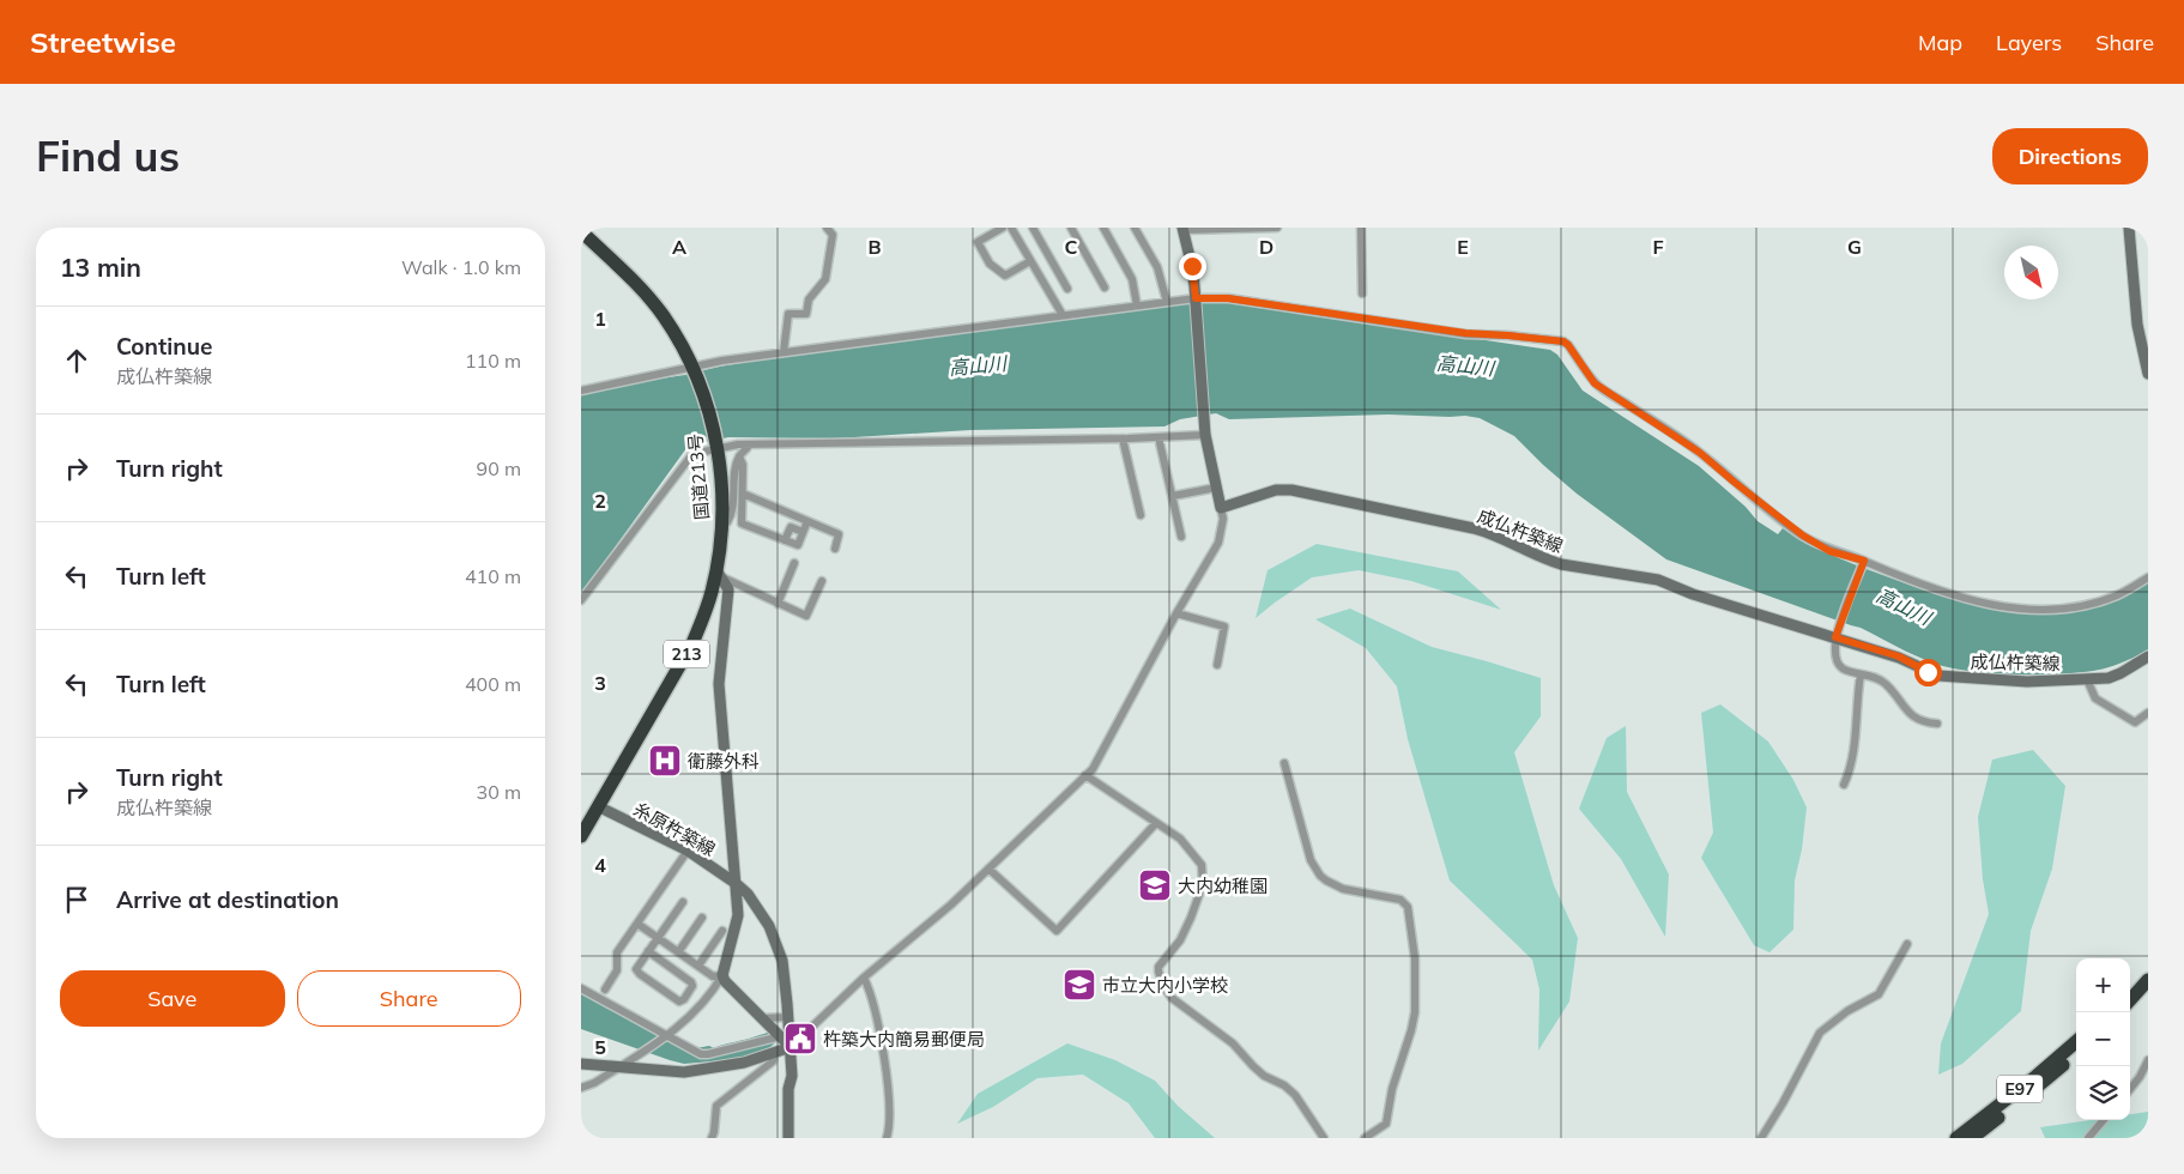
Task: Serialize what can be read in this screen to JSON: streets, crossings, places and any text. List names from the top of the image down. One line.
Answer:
{"streets":{"highway":["国道213号","213","E97"],"main road":["成仏杵築線","糸原杵築線"]},"crossings":[["国道213号","糸原杵築線"]],"water":["高山川"],"places":{"hospital":["衛藤外科"],"school or university":["大内幼稚園","市立大内小学校"],"public building":["杵築大内簡易郵便局"]},"north":"bottom right","page":{"header":"Streetwise","nav":["Map","Layers","Share"],"buttons":["Directions",["Save","Share"]],"title":"Find us","heading":["13 min","Walk · 1.0 km"],"list":[["Continue","成仏杵築線","110 m"],["Turn right","90 m"],["Turn left","410 m"],["Turn left","400 m"],["Turn right","成仏杵築線","30 m"],"Arrive at destination"],"map_buttons":["+","−"]},"grid":{"columns":["A","B","C","D","E","F","G"],"rows":["1","2","3","4","5"]}}
